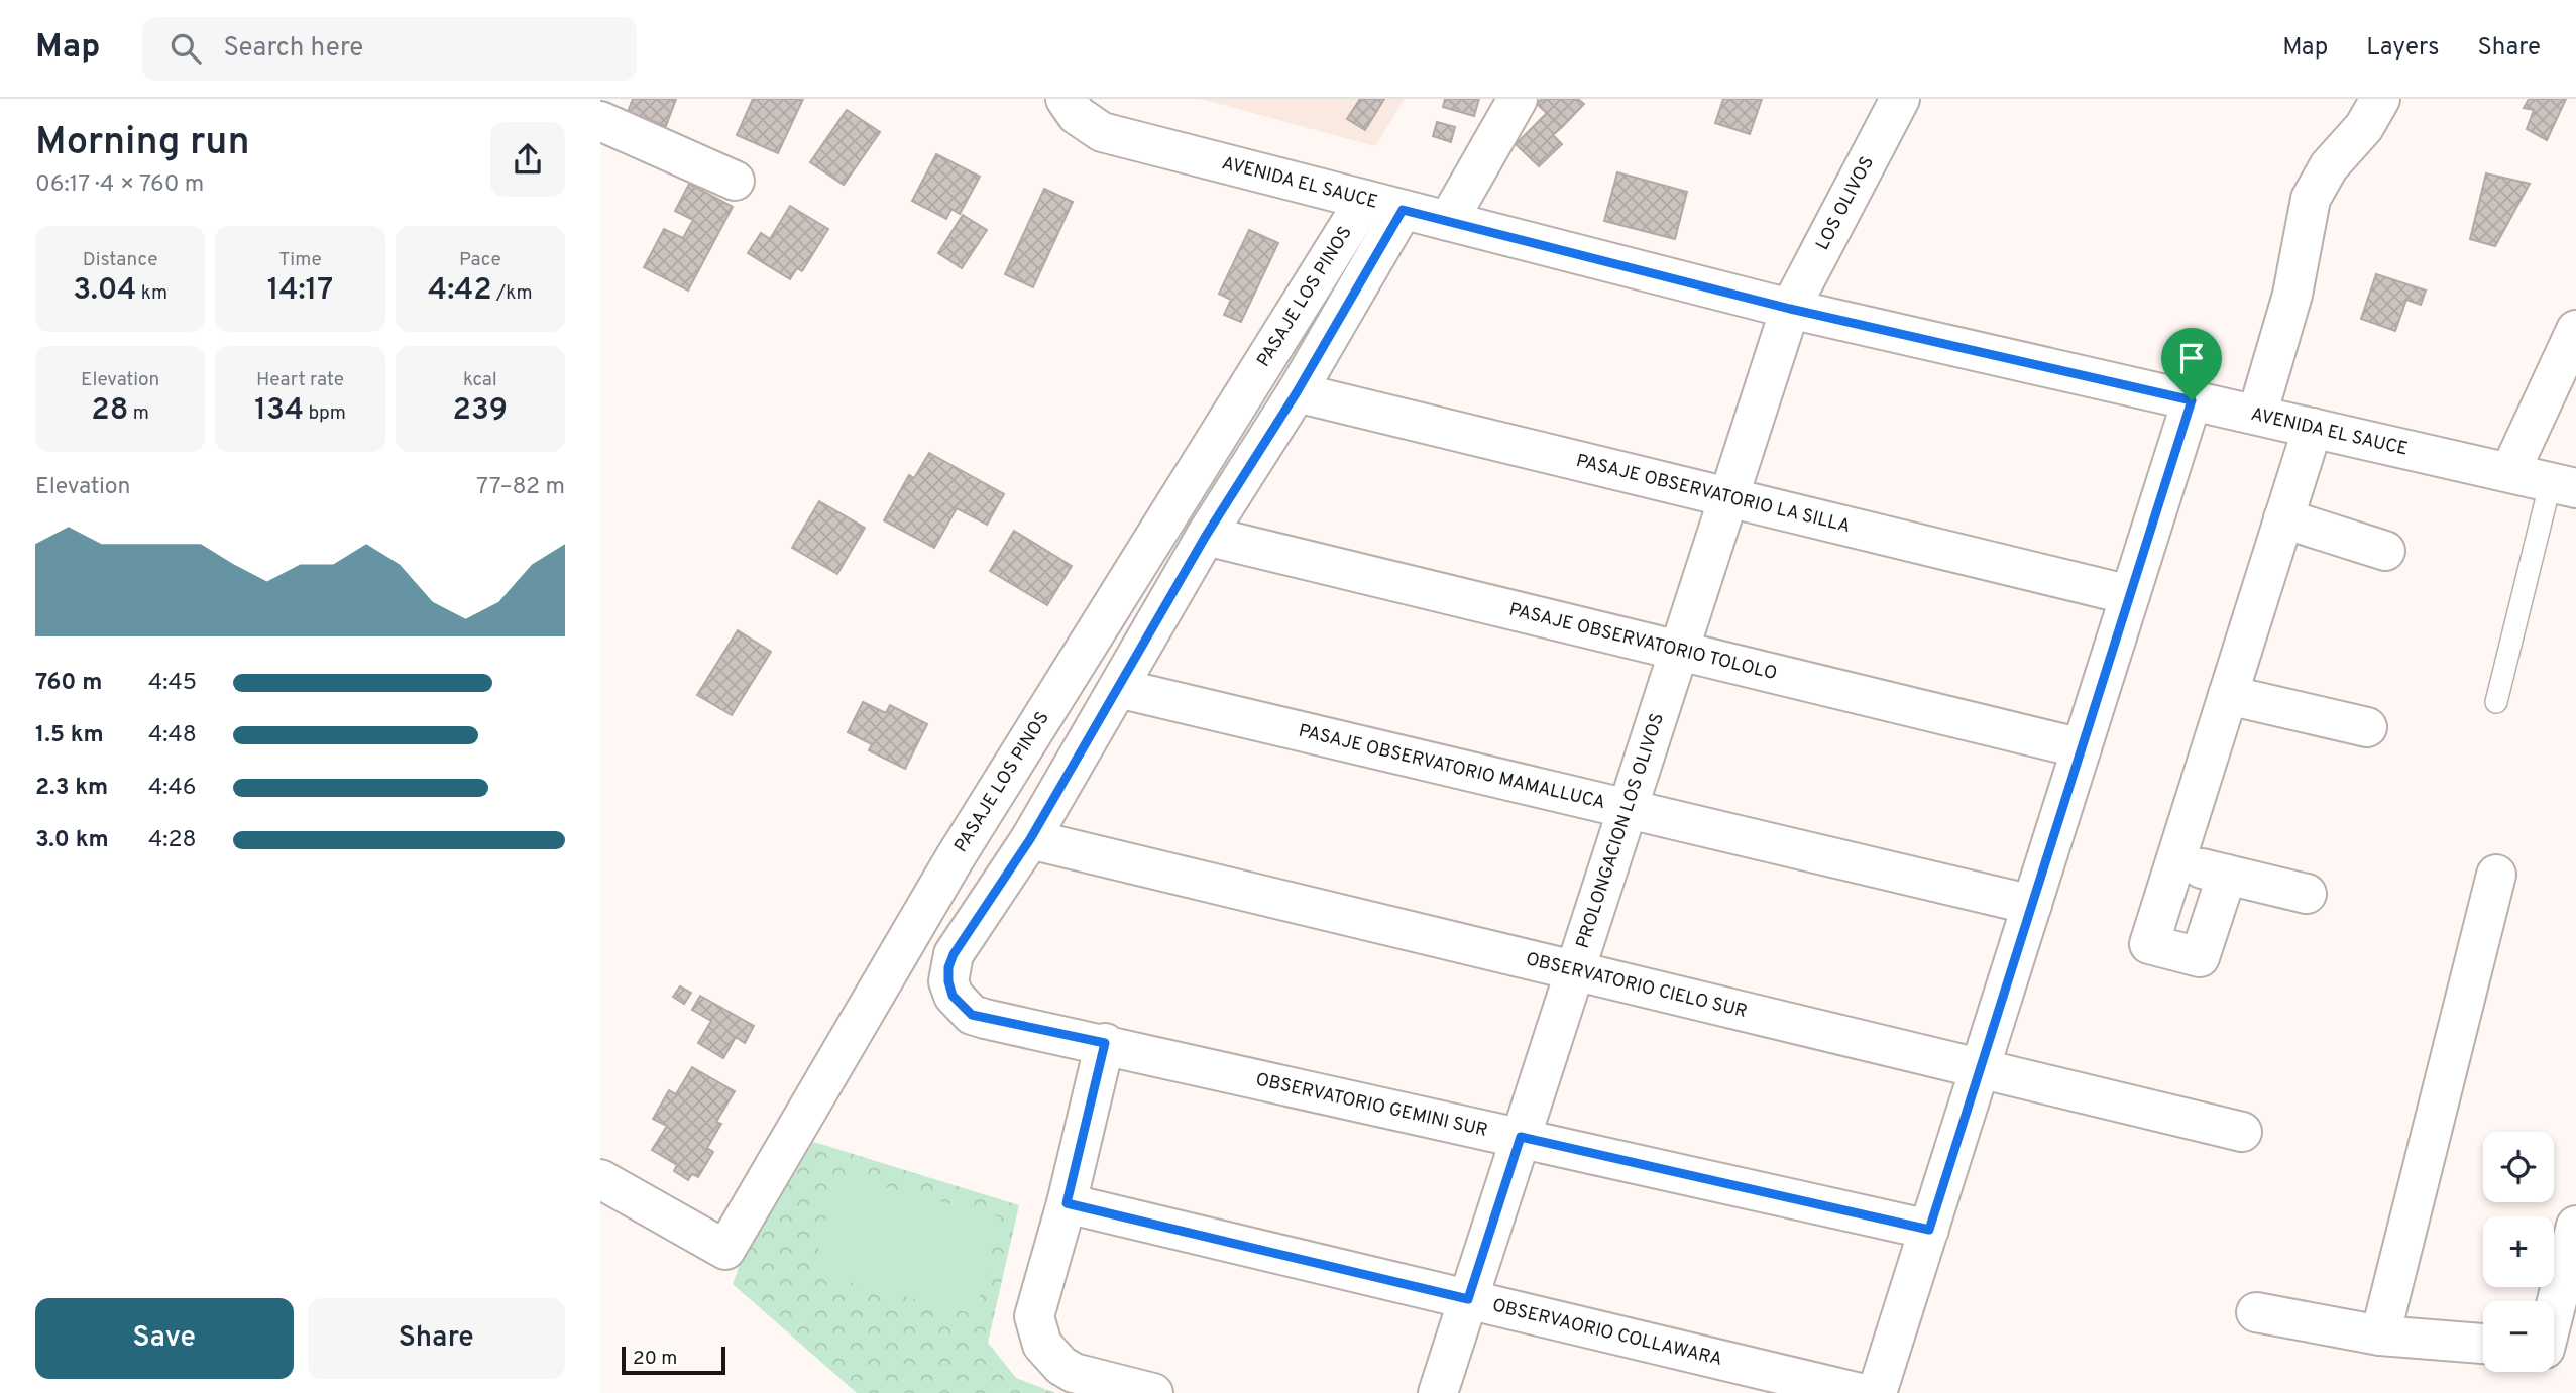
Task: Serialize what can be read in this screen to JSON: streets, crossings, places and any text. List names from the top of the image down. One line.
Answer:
{"streets":{"street":["AVENIDA EL SAUCE","LOS OLIVOS","PASAJE LOS PINOS","PASAJE OBSERVATORIO LA SILLA","PASAJE OBSERVATORIO TOLOLO","PASAJE OBSERVATORIO MAMALLUCA","PROLONGACION LOS OLIVOS","OBSERVATORIO CIELO SUR","OBSERVATORIO GEMINI SUR","OBSERVAORIO COLLAWARA"]},"crossings":[["AVENIDA EL SAUCE","LOS OLIVOS"],["AVENIDA EL SAUCE","PASAJE LOS PINOS"],["AVENIDA EL SAUCE","PROLONGACION LOS OLIVOS"],["AVENIDA EL SAUCE","OBSERVATORIO GEMINI SUR"],["LOS OLIVOS","PROLONGACION LOS OLIVOS"],["PASAJE OBSERVATORIO LA SILLA","PROLONGACION LOS OLIVOS"],["PASAJE OBSERVATORIO LA SILLA","OBSERVATORIO GEMINI SUR"],["PASAJE OBSERVATORIO TOLOLO","PROLONGACION LOS OLIVOS"],["PASAJE OBSERVATORIO TOLOLO","OBSERVATORIO GEMINI SUR"],["PASAJE OBSERVATORIO MAMALLUCA","PROLONGACION LOS OLIVOS"],["PASAJE OBSERVATORIO MAMALLUCA","OBSERVATORIO GEMINI SUR"],["PROLONGACION LOS OLIVOS","OBSERVATORIO CIELO SUR"],["PROLONGACION LOS OLIVOS","OBSERVATORIO GEMINI SUR"],["PROLONGACION LOS OLIVOS","OBSERVAORIO COLLAWARA"],["OBSERVATORIO CIELO SUR","OBSERVATORIO GEMINI SUR"]],"scale_bar":"20 m","page":{"header":"Map","search":"Search here","nav":["Map","Layers","Share"],"heading":["Morning run","06:17 · 4 × 760 m"],"stats":[["Distance","3.04 km"],["Time","14:17"],["Pace","4:42 /km"],["Elevation","28 m"],["Heart rate","134 bpm"],["kcal","239"]],"chart":["Elevation","77–82 m"],"list":[{"name":"760 m","note":"4:45"},{"name":"1.5 km","note":"4:48"},{"name":"2.3 km","note":"4:46"},{"name":"3.0 km","note":"4:28"}],"map_buttons":["+","−"],"buttons":["Save","Share"],"scale":"20 m"}}
